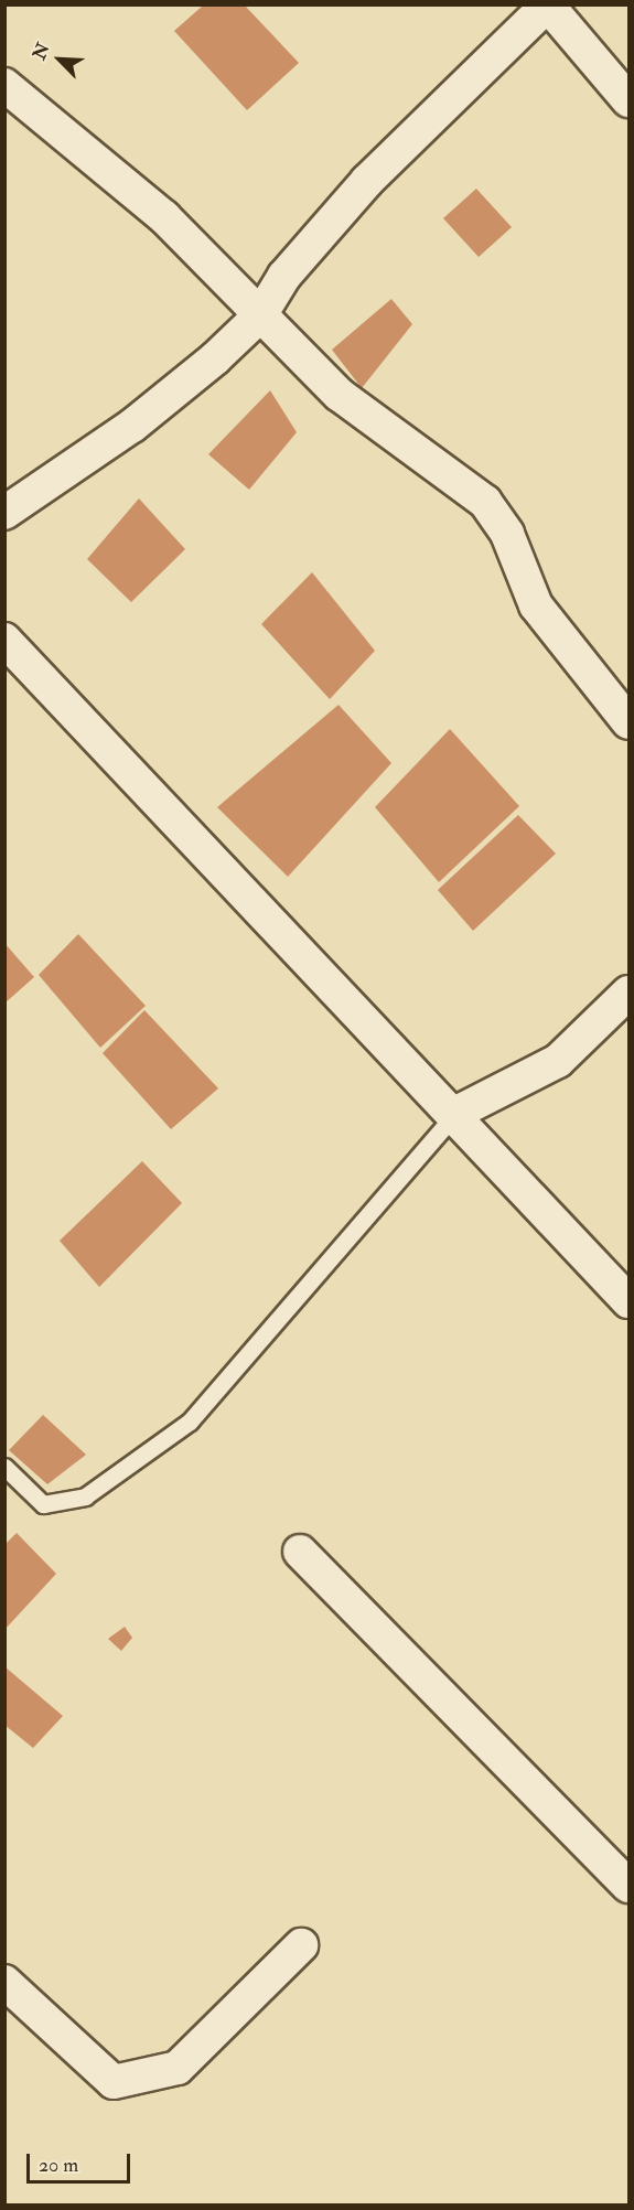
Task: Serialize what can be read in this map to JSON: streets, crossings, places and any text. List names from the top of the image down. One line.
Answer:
{"scale_bar":"20 m","north":"top left"}
